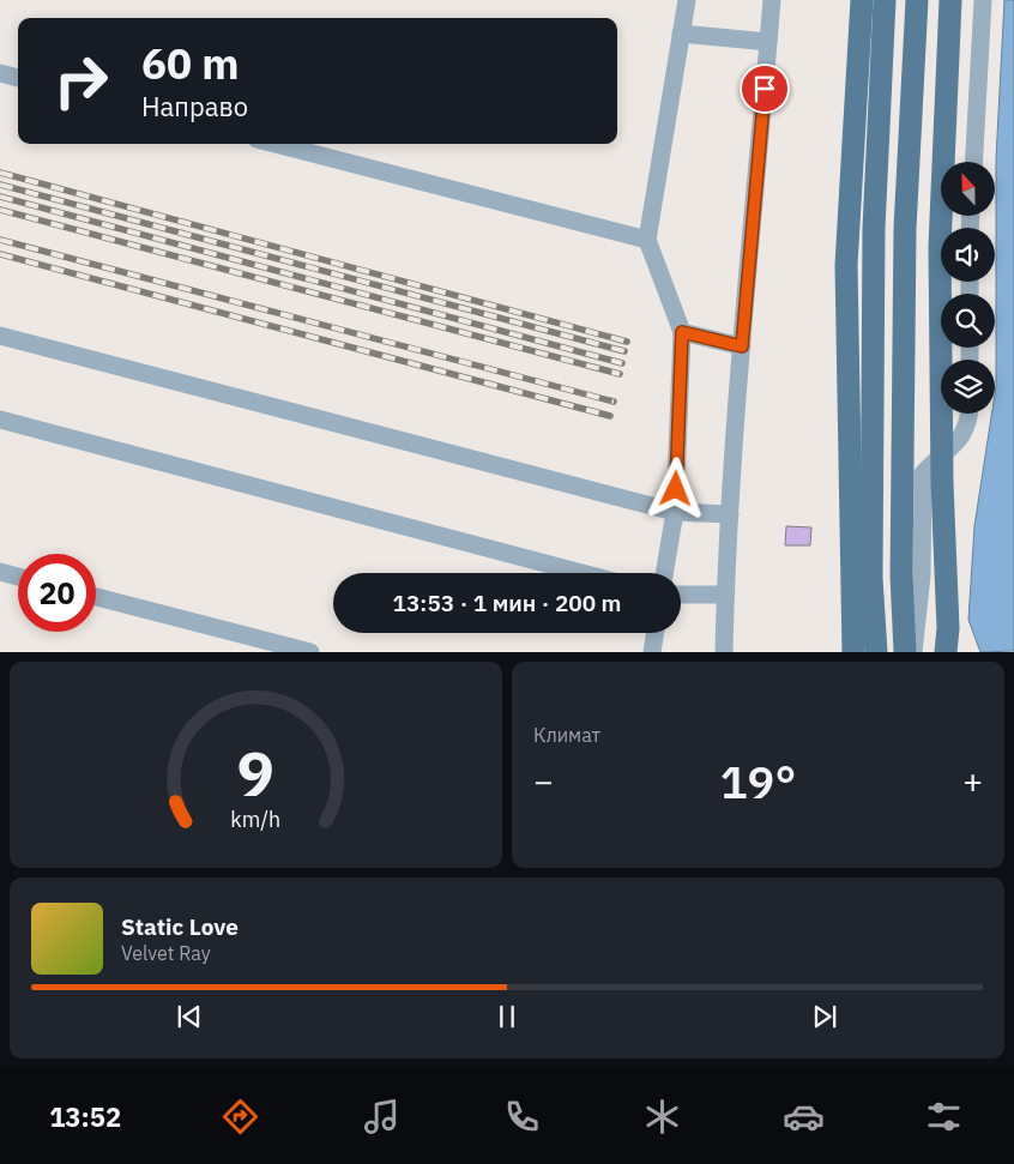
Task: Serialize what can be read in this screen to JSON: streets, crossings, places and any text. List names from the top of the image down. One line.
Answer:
{"north":"top","page":{"turn":["60 m","Направо"],"limit":"20","trip":"13:53 · 1 мин · 200 m","tile":"Климат","heat":["−","19°","+"],"song":["Static Love","Velvet Ray"],"tabs":"13:52","gauge":["9","km/h"]}}
